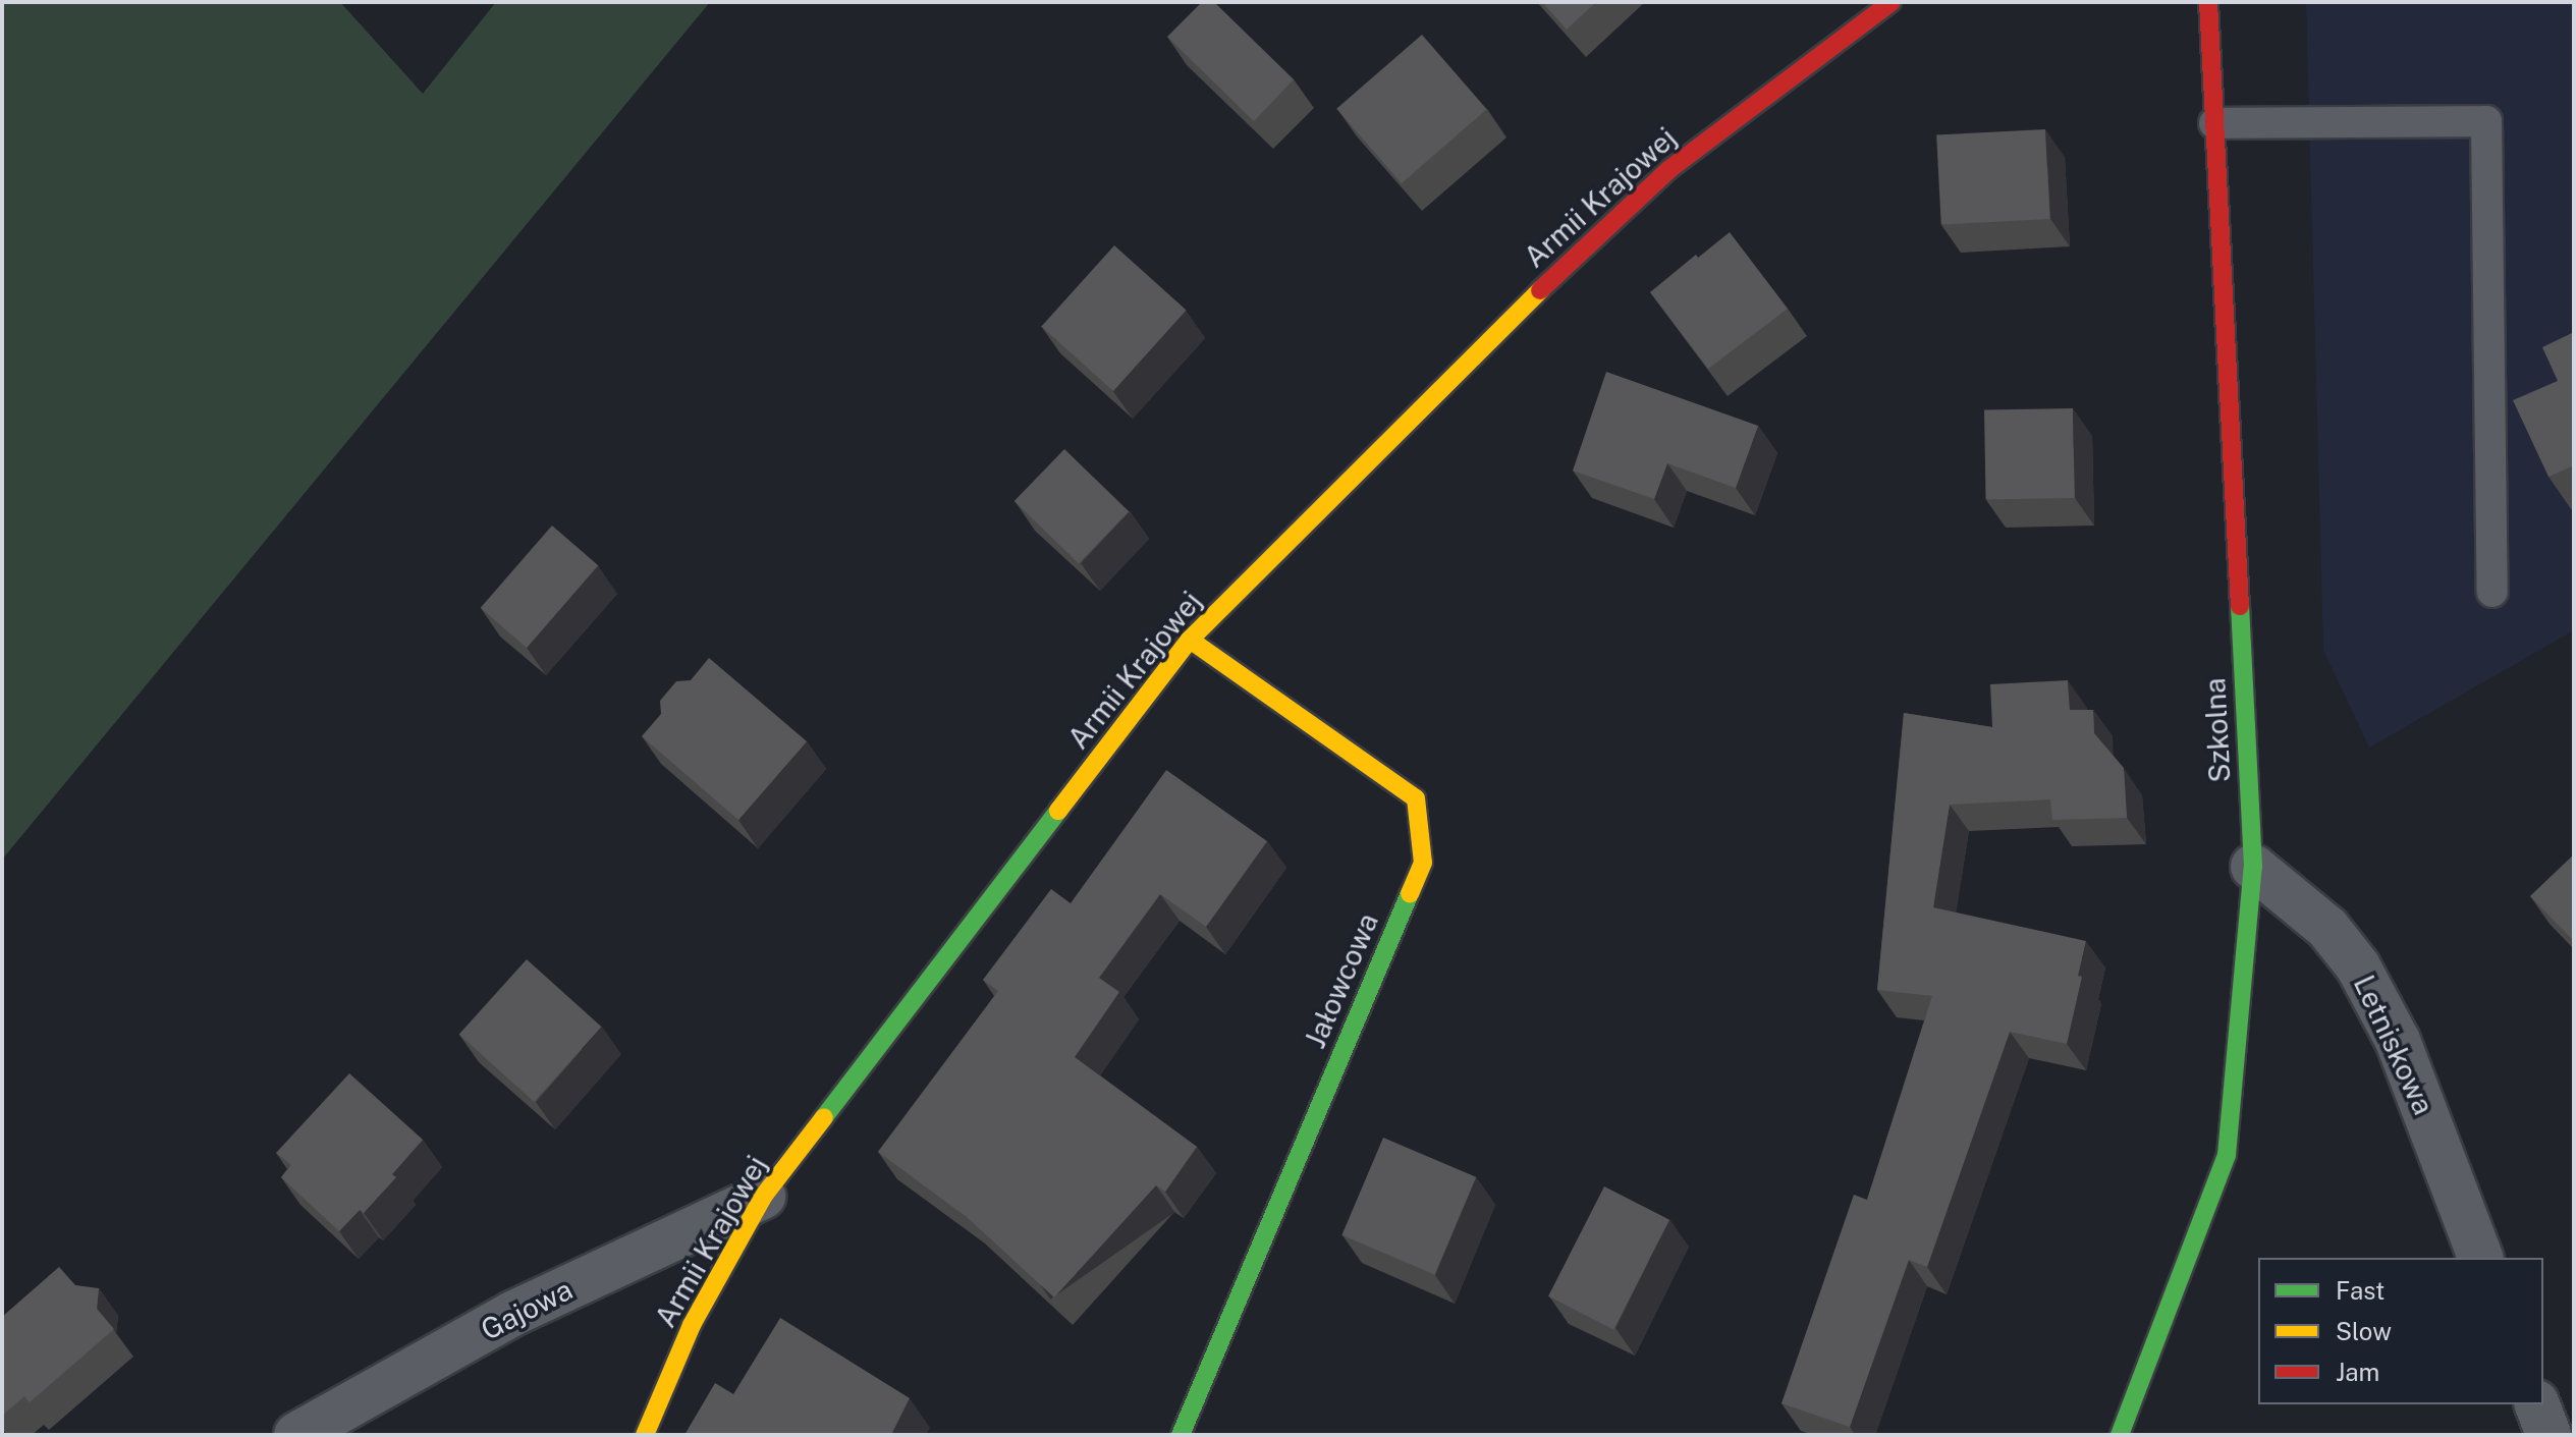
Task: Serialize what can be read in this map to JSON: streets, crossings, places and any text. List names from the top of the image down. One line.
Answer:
{"streets":{"street":["Armii Krajowej","Szkolna","Jałowcowa","Letniskowa","Gajowa"]},"crossings":[["Armii Krajowej","Jałowcowa"],["Armii Krajowej","Gajowa"],["Szkolna","Letniskowa"]],"legend":["Fast","Slow","Jam"]}
